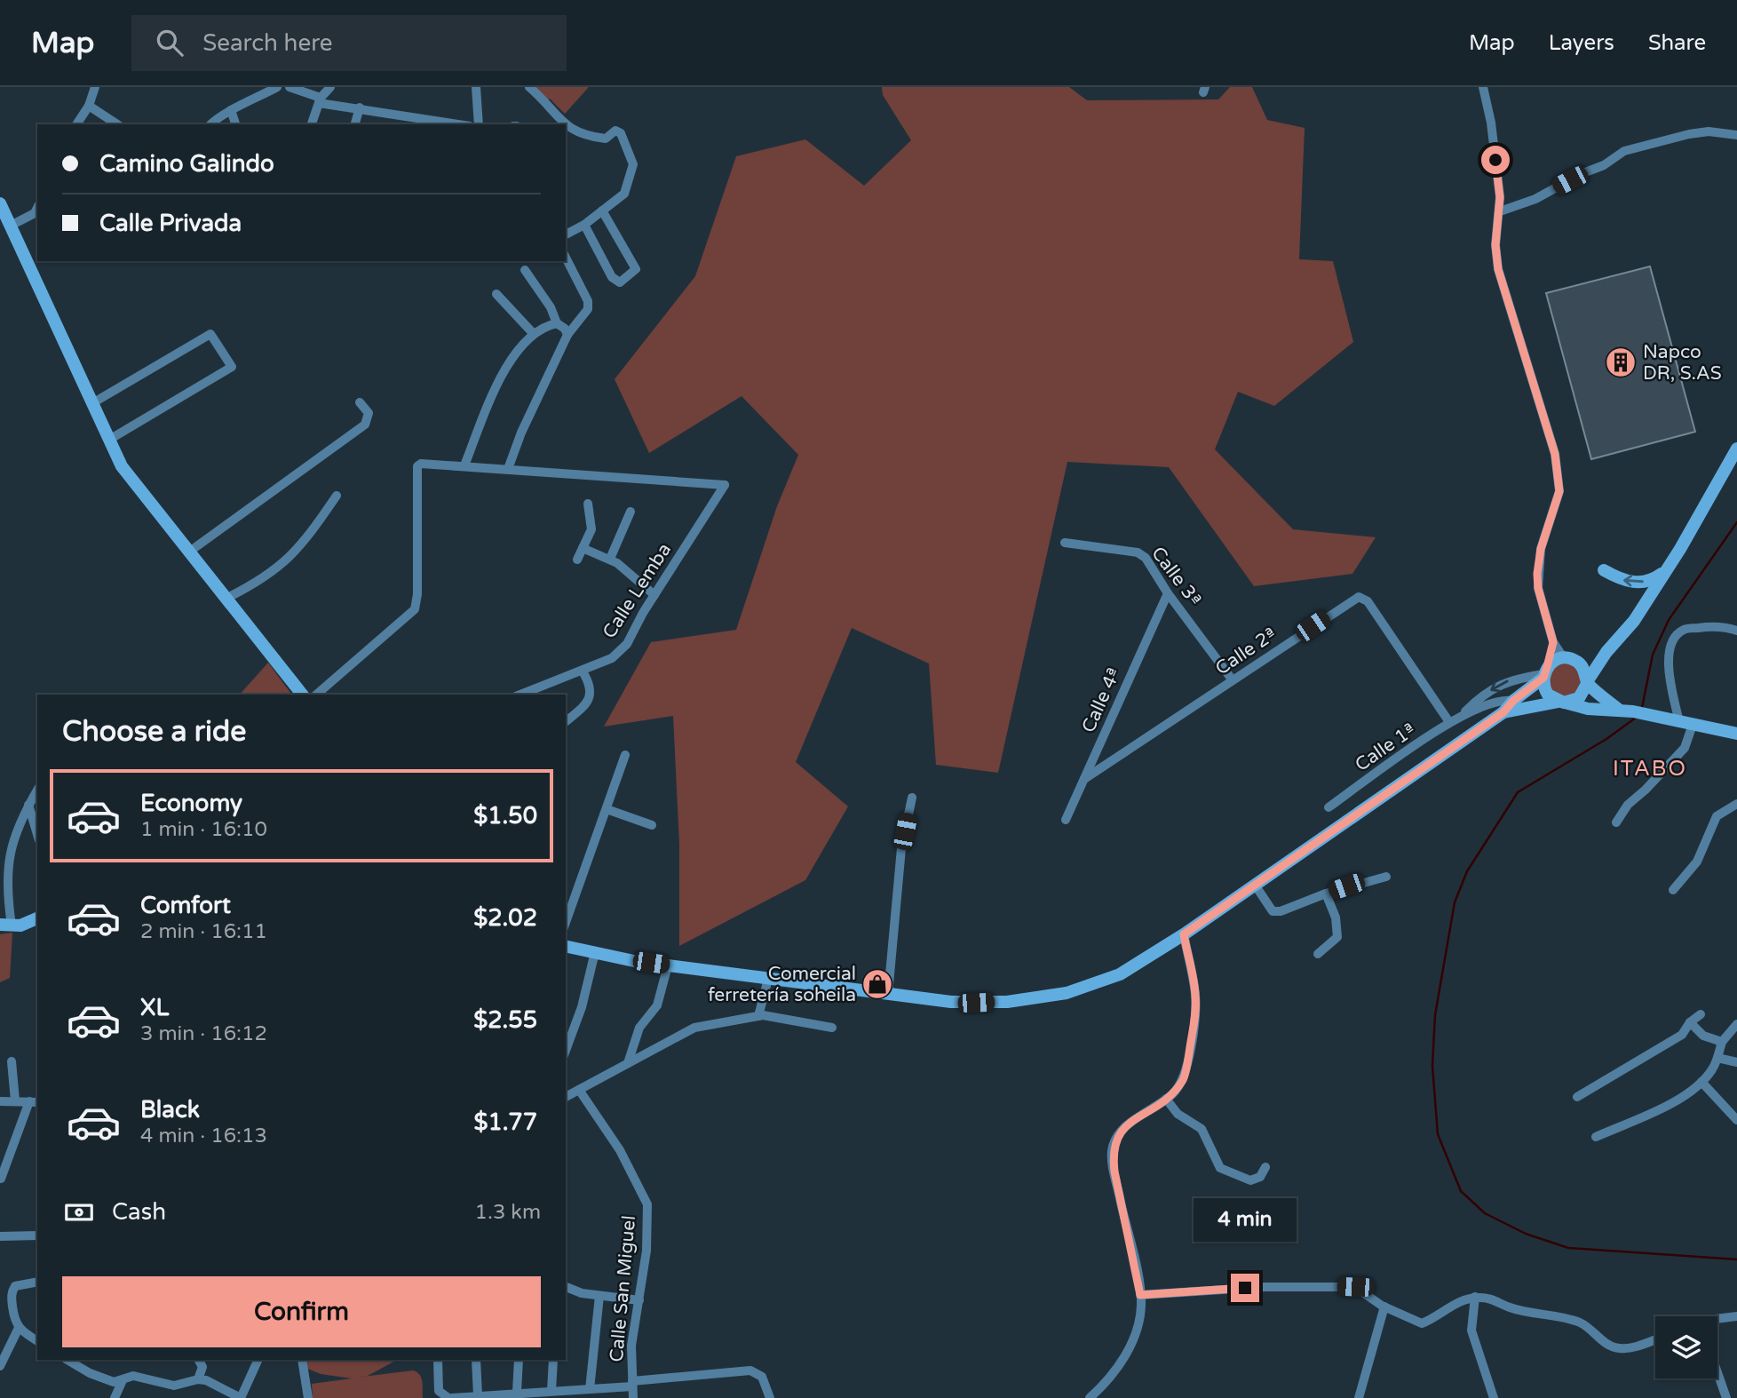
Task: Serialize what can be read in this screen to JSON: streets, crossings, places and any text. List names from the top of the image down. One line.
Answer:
{"streets":{"street":["Calle 3ª","Calle Lemba","Calle 2ª","Calle 4ª","Calle 1ª","Calle San Miguel"]},"crossings":[["Calle 3ª","Calle 2ª"],["Calle 3ª","Calle 4ª"],["Calle 2ª","Calle 4ª"],["Calle 2ª","Calle 1ª"]],"districts":["ITABO"],"places":{"building":["Napco DR, S.AS"],"shop":["Comercial ferretería soheila"]},"page":{"header":"Map","search":"Search here","nav":["Map","Layers","Share"],"banner":["Camino Galindo","Calle Privada"],"heading":"Choose a ride","list":[{"name":"Economy","note":"1 min · 16:10","value":"$1.50"},{"name":"Comfort","note":"2 min · 16:11","value":"$2.02"},{"name":"XL","note":"3 min · 16:12","value":"$2.55"},{"name":"Black","note":"4 min · 16:13","value":"$1.77"}],"pay":["Cash","1.3 km"],"bubble":"4 min","buttons":"Confirm"}}
